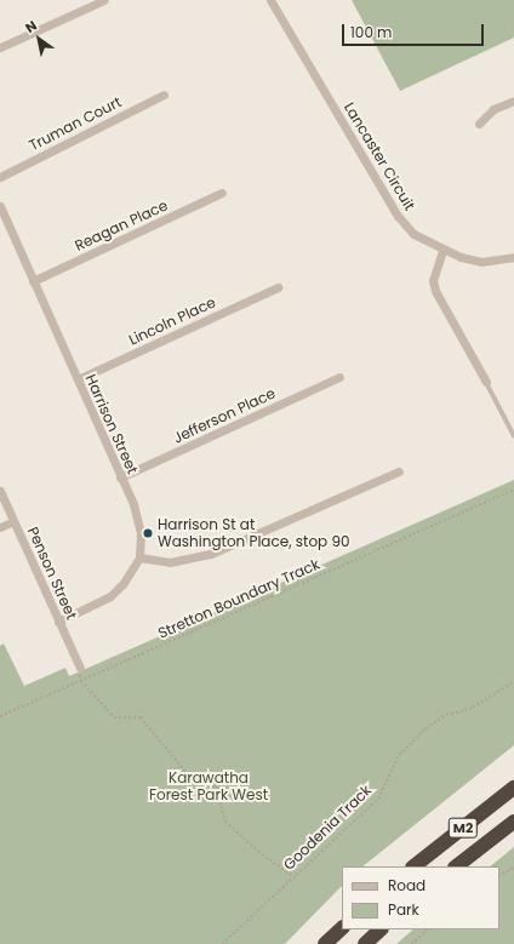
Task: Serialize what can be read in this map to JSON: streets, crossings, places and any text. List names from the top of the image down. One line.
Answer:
{"streets":{"highway":["M2"],"street":["Truman Court","Lancaster Circuit","Reagan Place","Lincoln Place","Jefferson Place","Harrison Street","Penson Street"],"path":["Stretton Boundary Track","Goodenia Track"]},"crossings":[["Reagan Place","Harrison Street"],["Lincoln Place","Harrison Street"],["Jefferson Place","Harrison Street"]],"parks":["Karawatha Forest Park West"],"places":["Harrison St at Washington Place, stop 90"],"legend":["Road","Park"],"scale_bar":"100 m","north":"top left"}
